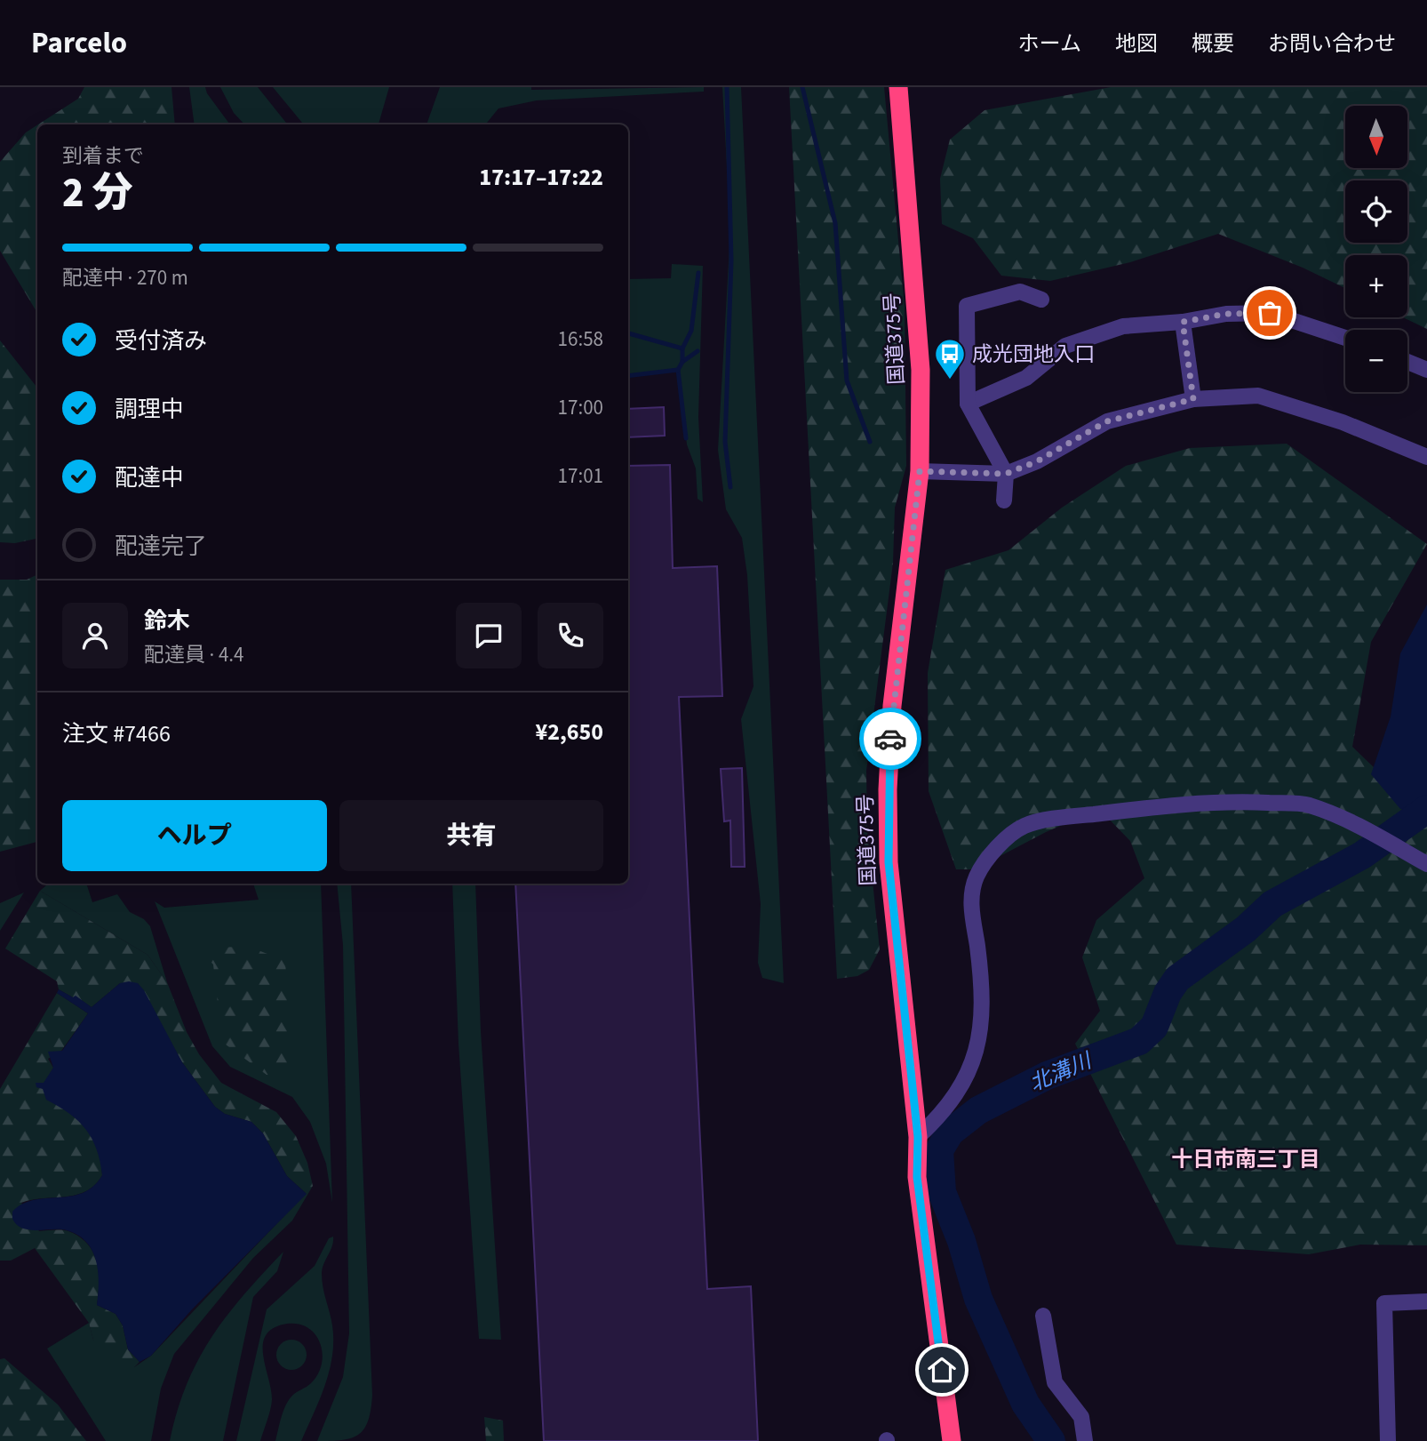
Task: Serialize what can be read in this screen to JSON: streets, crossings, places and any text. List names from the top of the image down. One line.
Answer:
{"streets":{"highway":["国道375号"]},"districts":["十日市南三丁目"],"water":["北溝川"],"places":{"bus stop":["成光団地入口"]},"north":"bottom","page":{"header":"Parcelo","nav":["ホーム","地図","概要","お問い合わせ"],"map_buttons":["+","−"],"heading":["2 分","到着まで","17:17–17:22"],"panel":["鈴木","配達員 · 4.4","注文 #7466","¥2,650"],"bar":"配達中 · 270 m","list":[["受付済み","16:58"],["調理中","17:00"],["配達中","17:01"],"配達完了"],"buttons":["ヘルプ","共有"]}}
